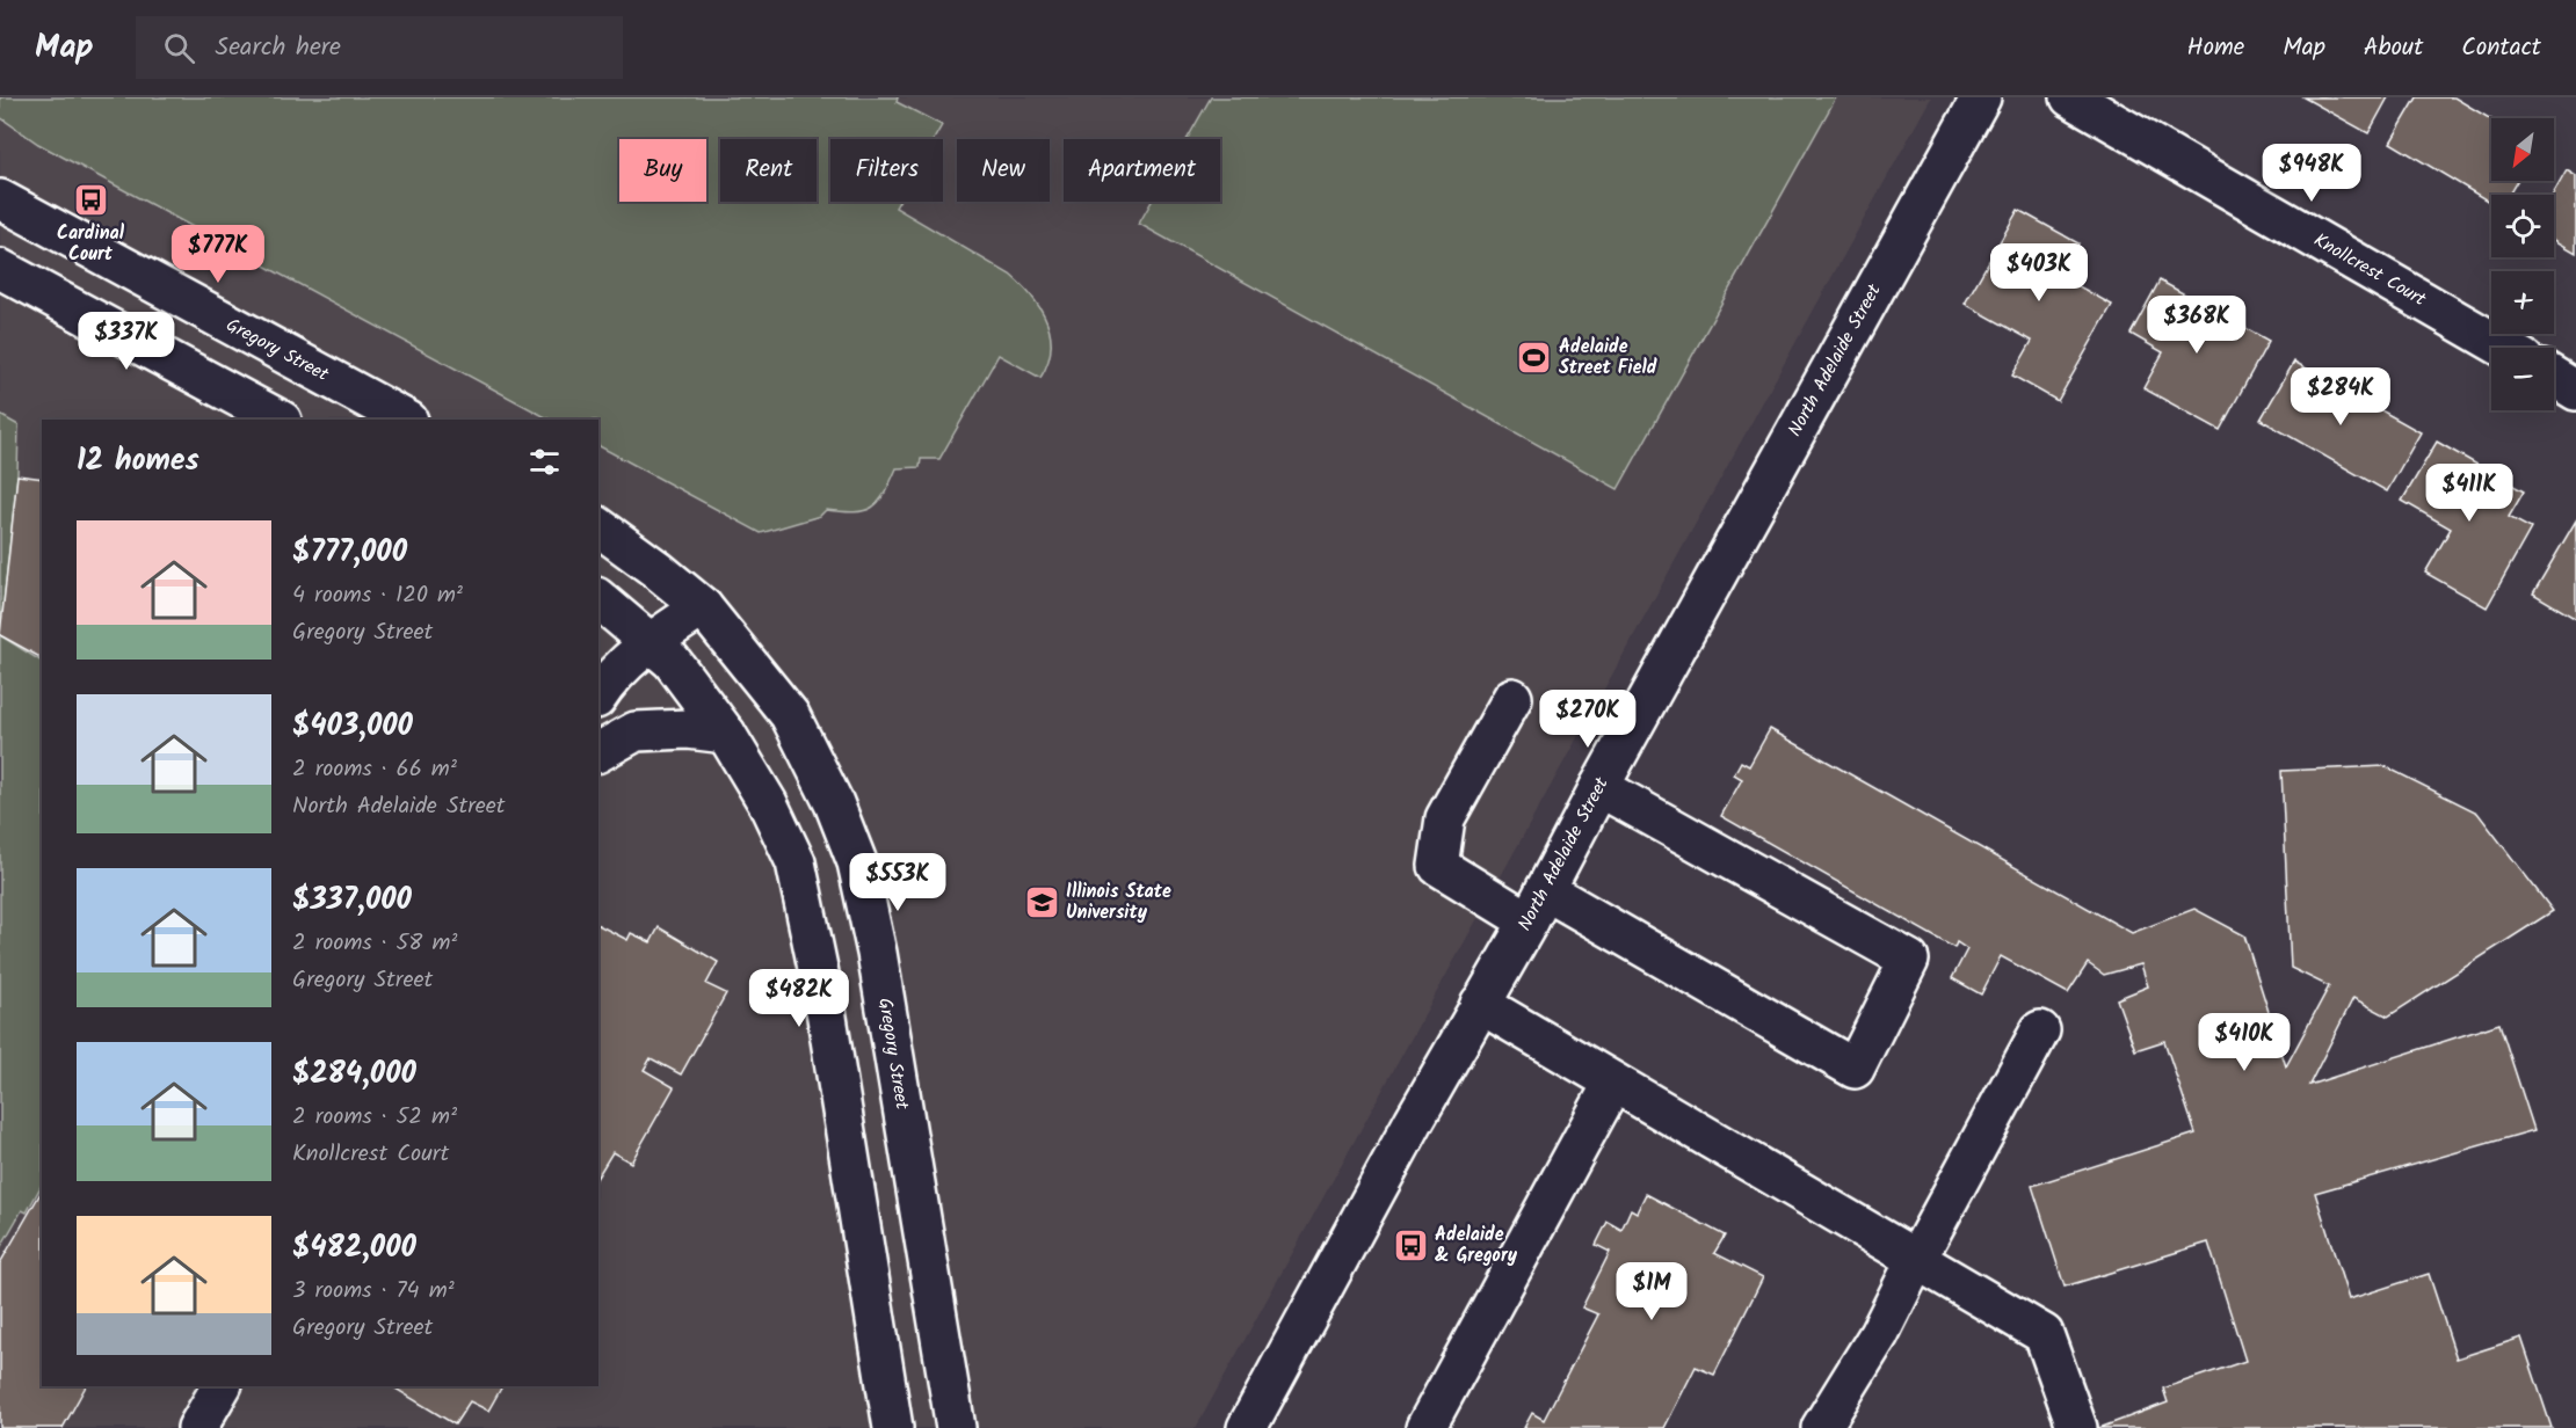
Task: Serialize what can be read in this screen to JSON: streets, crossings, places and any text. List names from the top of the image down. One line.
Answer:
{"streets":{"main road":["Knollcrest Court","Gregory Street","North Adelaide Street"]},"places":{"bus stop":["Cardinal Court","Adelaide & Gregory"],"sports":["Adelaide Street Field"],"school or university":["Illinois State University"]},"north":"bottom left","page":{"header":"Map","search":"Search here","nav":["Home","Map","About","Contact"],"map_buttons":["+","−"],"chip":["Buy","Rent","Filters","New","Apartment"],"price":["$948K","$777K","$403K","$368K","$337K","$284K","$411K","$270K","$553K","$482K","$410K","$1M"],"heading":"12 homes","list":[{"name":"$777,000","note":"4 rooms · 120 m² · Gregory Street"},{"name":"$403,000","note":"2 rooms · 66 m² · North Adelaide Street"},{"name":"$337,000","note":"2 rooms · 58 m² · Gregory Street"},{"name":"$284,000","note":"2 rooms · 52 m² · Knollcrest Court"},{"name":"$482,000","note":"3 rooms · 74 m² · Gregory Street"}]}}
